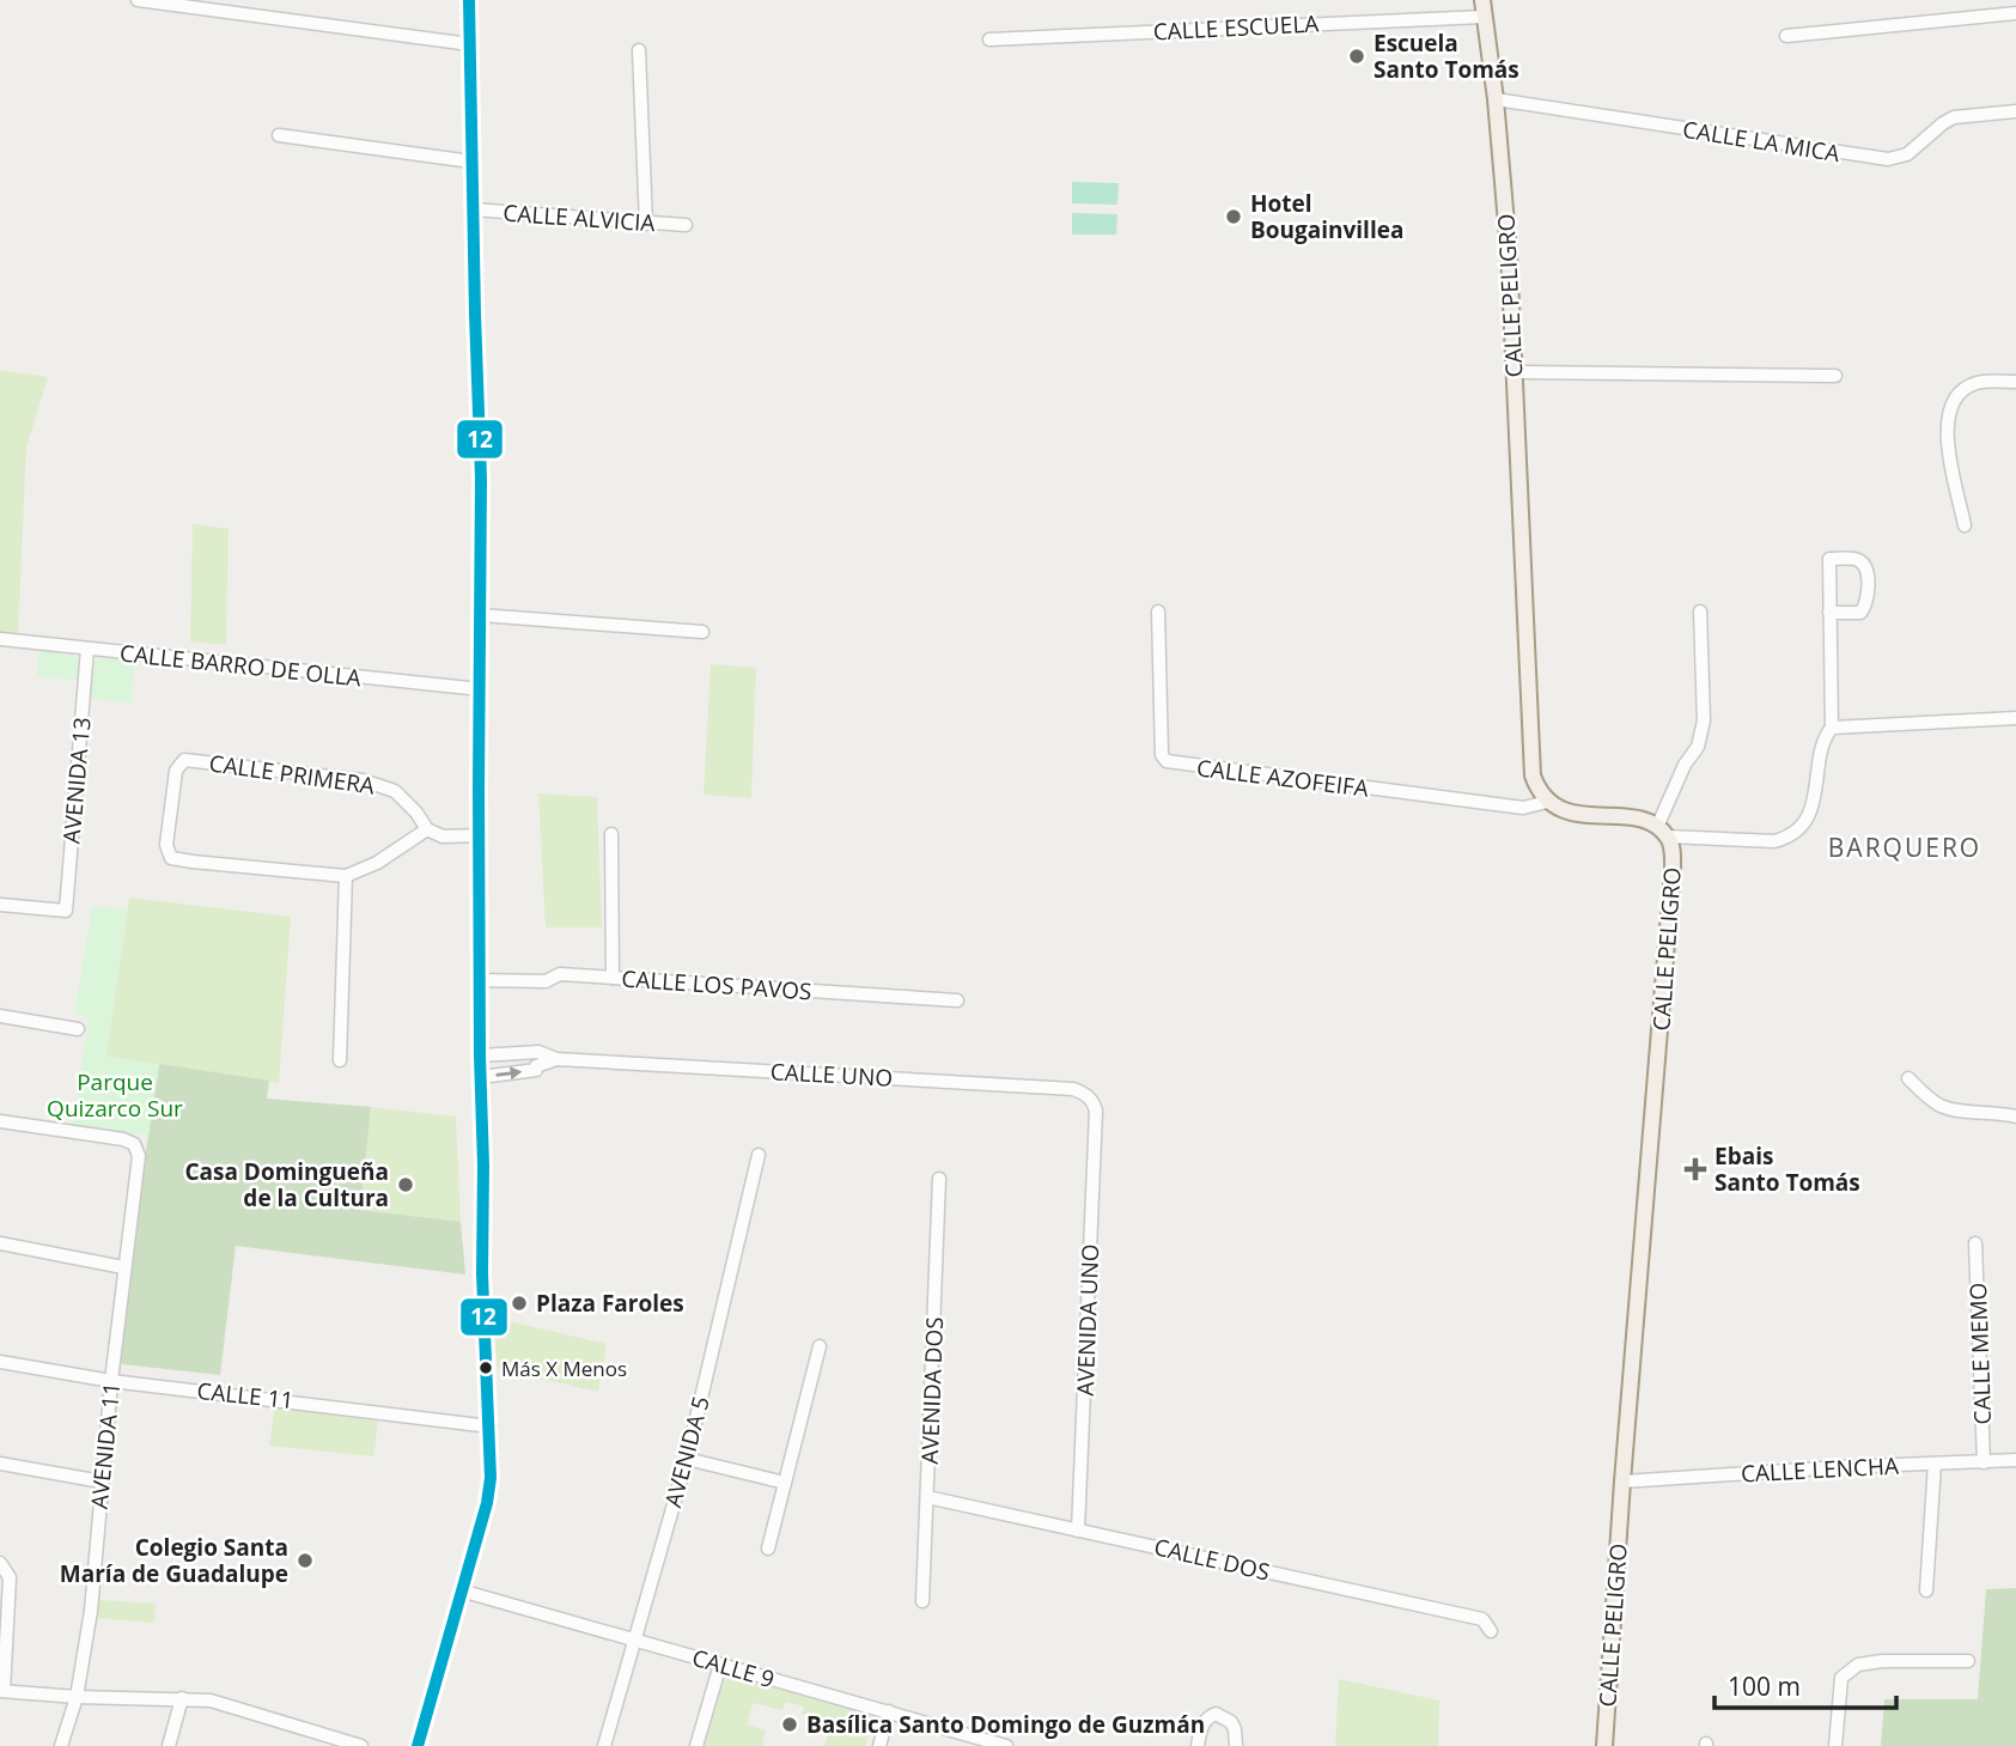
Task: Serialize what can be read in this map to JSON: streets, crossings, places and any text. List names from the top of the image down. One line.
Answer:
{"streets":{"main road":["CALLE PELIGRO"],"street":["CALLE ESCUELA","CALLE LA MICA","CALLE ALVICIA","CALLE BARRO DE OLLA","CALLE PRIMERA","CALLE AZOFEIFA","AVENIDA 13","CALLE LOS PAVOS","CALLE UNO","AVENIDA UNO","CALLE MEMO","AVENIDA DOS","CALLE 11","AVENIDA 11","AVENIDA 5","CALLE LENCHA","CALLE DOS","CALLE 9"]},"crossings":[["CALLE ESCUELA","CALLE PELIGRO"],["CALLE LA MICA","CALLE PELIGRO"],["CALLE PELIGRO","CALLE AZOFEIFA"],["CALLE PELIGRO","CALLE LENCHA"],["CALLE BARRO DE OLLA","AVENIDA 13"],["CALLE UNO","AVENIDA UNO"],["AVENIDA UNO","CALLE DOS"],["CALLE MEMO","CALLE LENCHA"],["AVENIDA DOS","CALLE DOS"],["CALLE 11","AVENIDA 11"],["AVENIDA 5","CALLE 9"]],"districts":["BARQUERO"],"parks":["Parque Quizarco Sur"],"places":{"other":["Escuela Santo Tomás","Hotel Bougainvillea","Casa Domingueña de la Cultura","Plaza Faroles","Más X Menos","Colegio Santa María de Guadalupe","Basílica Santo Domingo de Guzmán"],"health":["Ebais Santo Tomás"]},"lines":["transit line 12"],"scale_bar":"100 m"}
